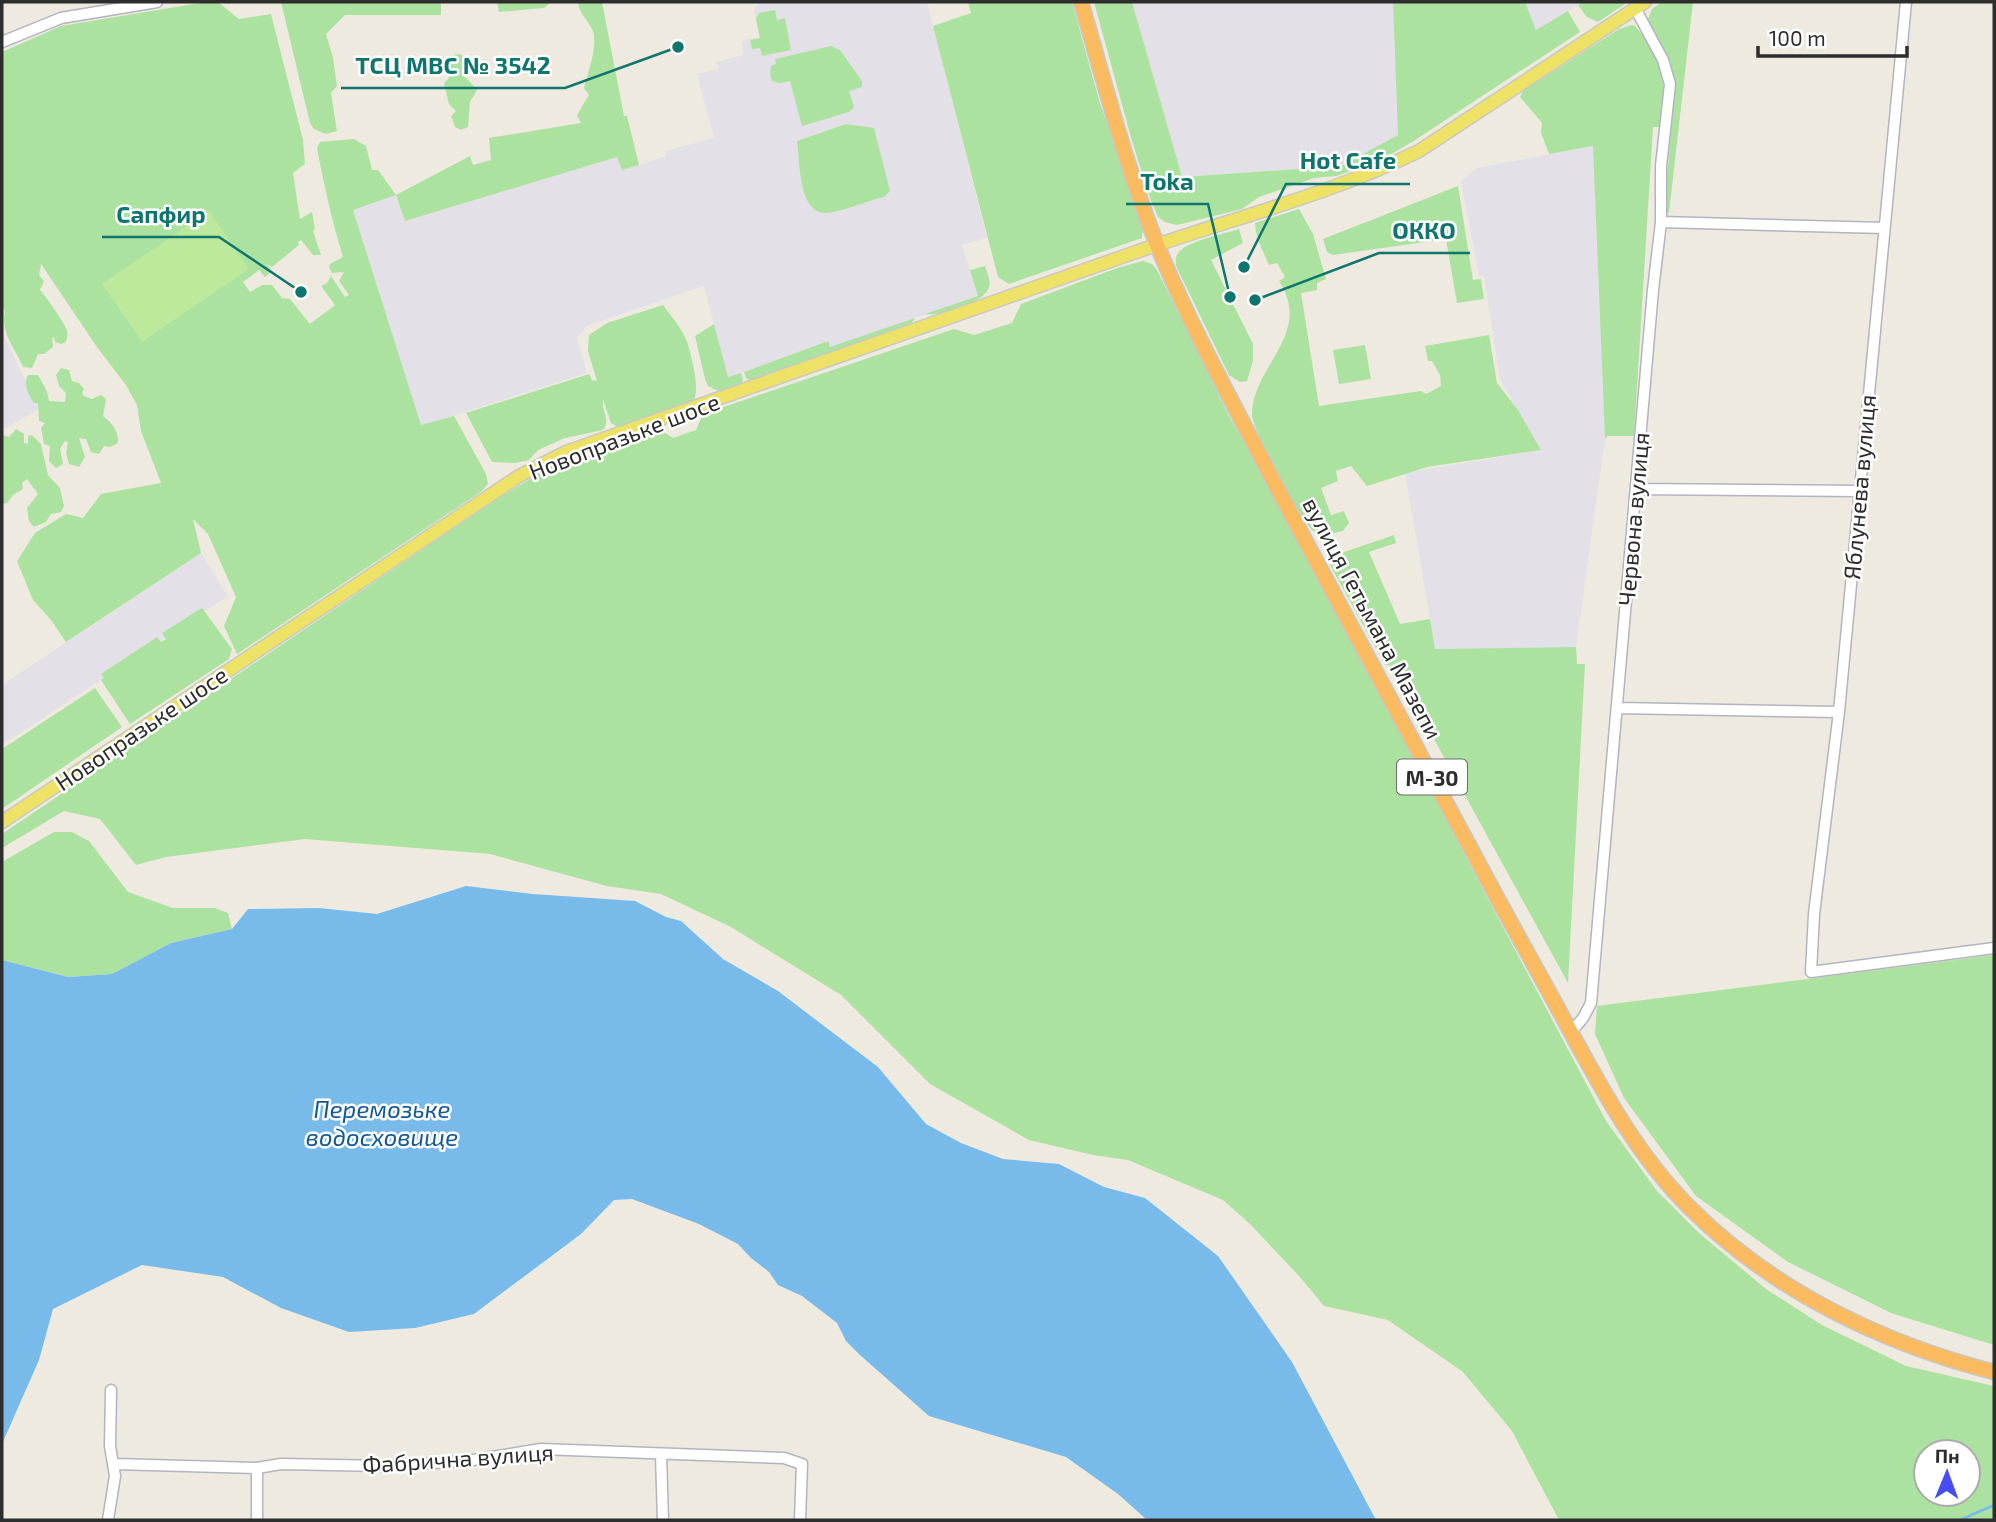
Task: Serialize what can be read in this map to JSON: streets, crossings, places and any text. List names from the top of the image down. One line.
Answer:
{"streets":{"highway":["вулиця Гетьмана Мазепи","М-30"],"main road":["Новопразьке шосе"],"street":["Яблунева вулиця","Червона вулиця","Фабрична вулиця"]},"crossings":[["Новопразьке шосе","Червона вулиця"],["Новопразьке шосе","вулиця Гетьмана Мазепи"],["Червона вулиця","вулиця Гетьмана Мазепи"]],"water":["Перемозьке водосховище"],"places":["ТСЦ МВС № 3542","Hot Cafe","Сапфир","Toka","ОККО"],"scale_bar":"100 m","north":"top"}
